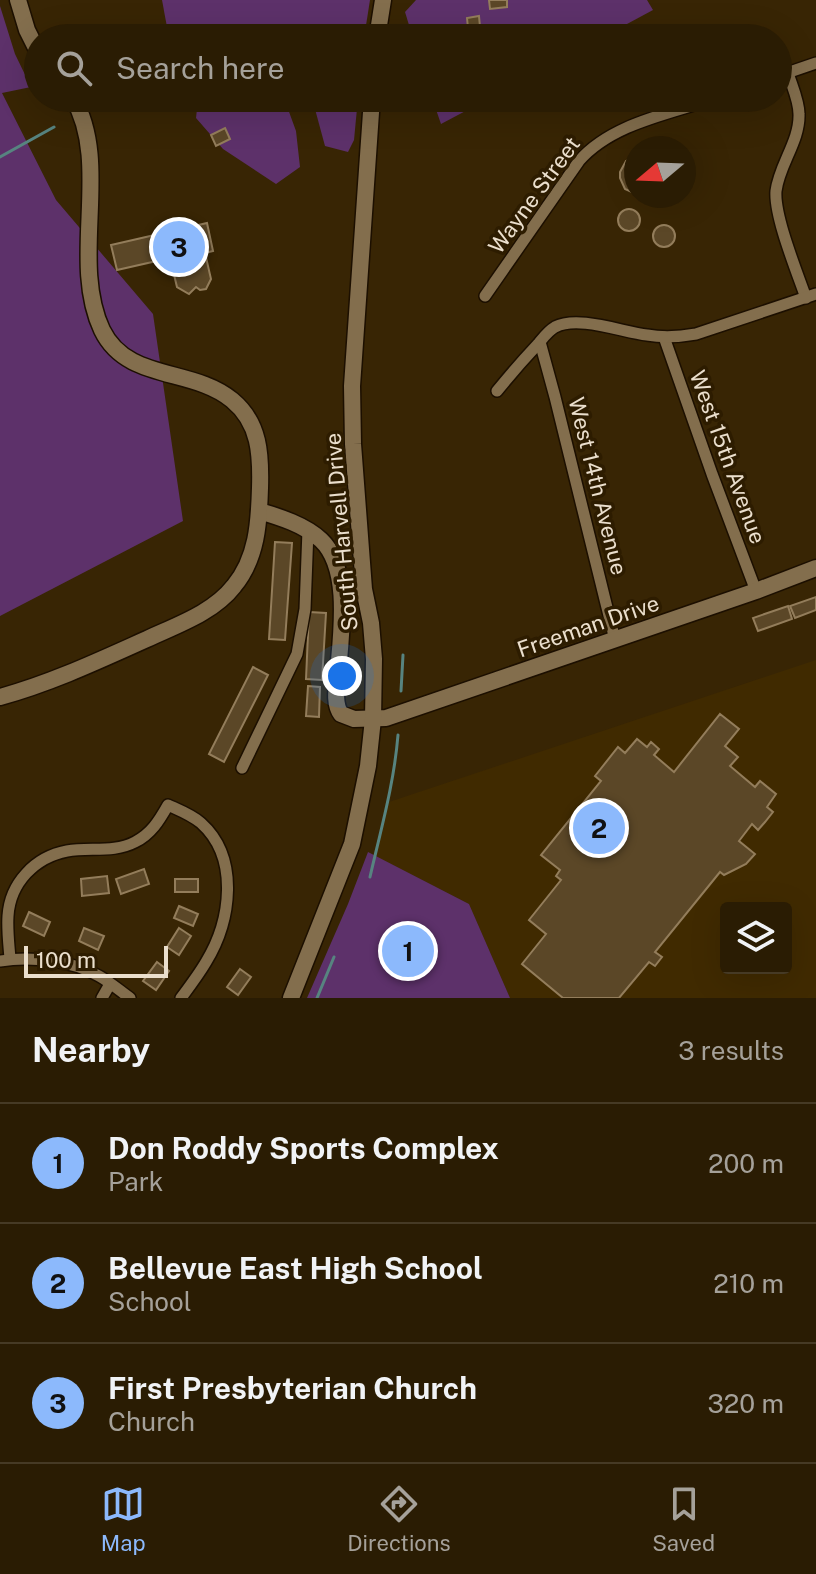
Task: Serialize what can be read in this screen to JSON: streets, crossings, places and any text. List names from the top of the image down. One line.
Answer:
{"streets":{"street":["Wayne Street","West 15th Avenue","West 14th Avenue","South Harvell Drive","Freeman Drive"]},"crossings":[["West 15th Avenue","Freeman Drive"],["West 14th Avenue","Freeman Drive"],["South Harvell Drive","Freeman Drive"]],"scale_bar":"100 m","north":"left","page":{"search":"Search here","pins":["3","2","1"],"scale":"100 m","heading":["Nearby","3 results"],"list":[{"mark":"1","name":"Don Roddy Sports Complex","note":"Park","value":"200 m"},{"mark":"2","name":"Bellevue East High School","note":"School","value":"210 m"},{"mark":"3","name":"First Presbyterian Church","note":"Church","value":"320 m"}],"nav":["Map","Directions","Saved"]}}
